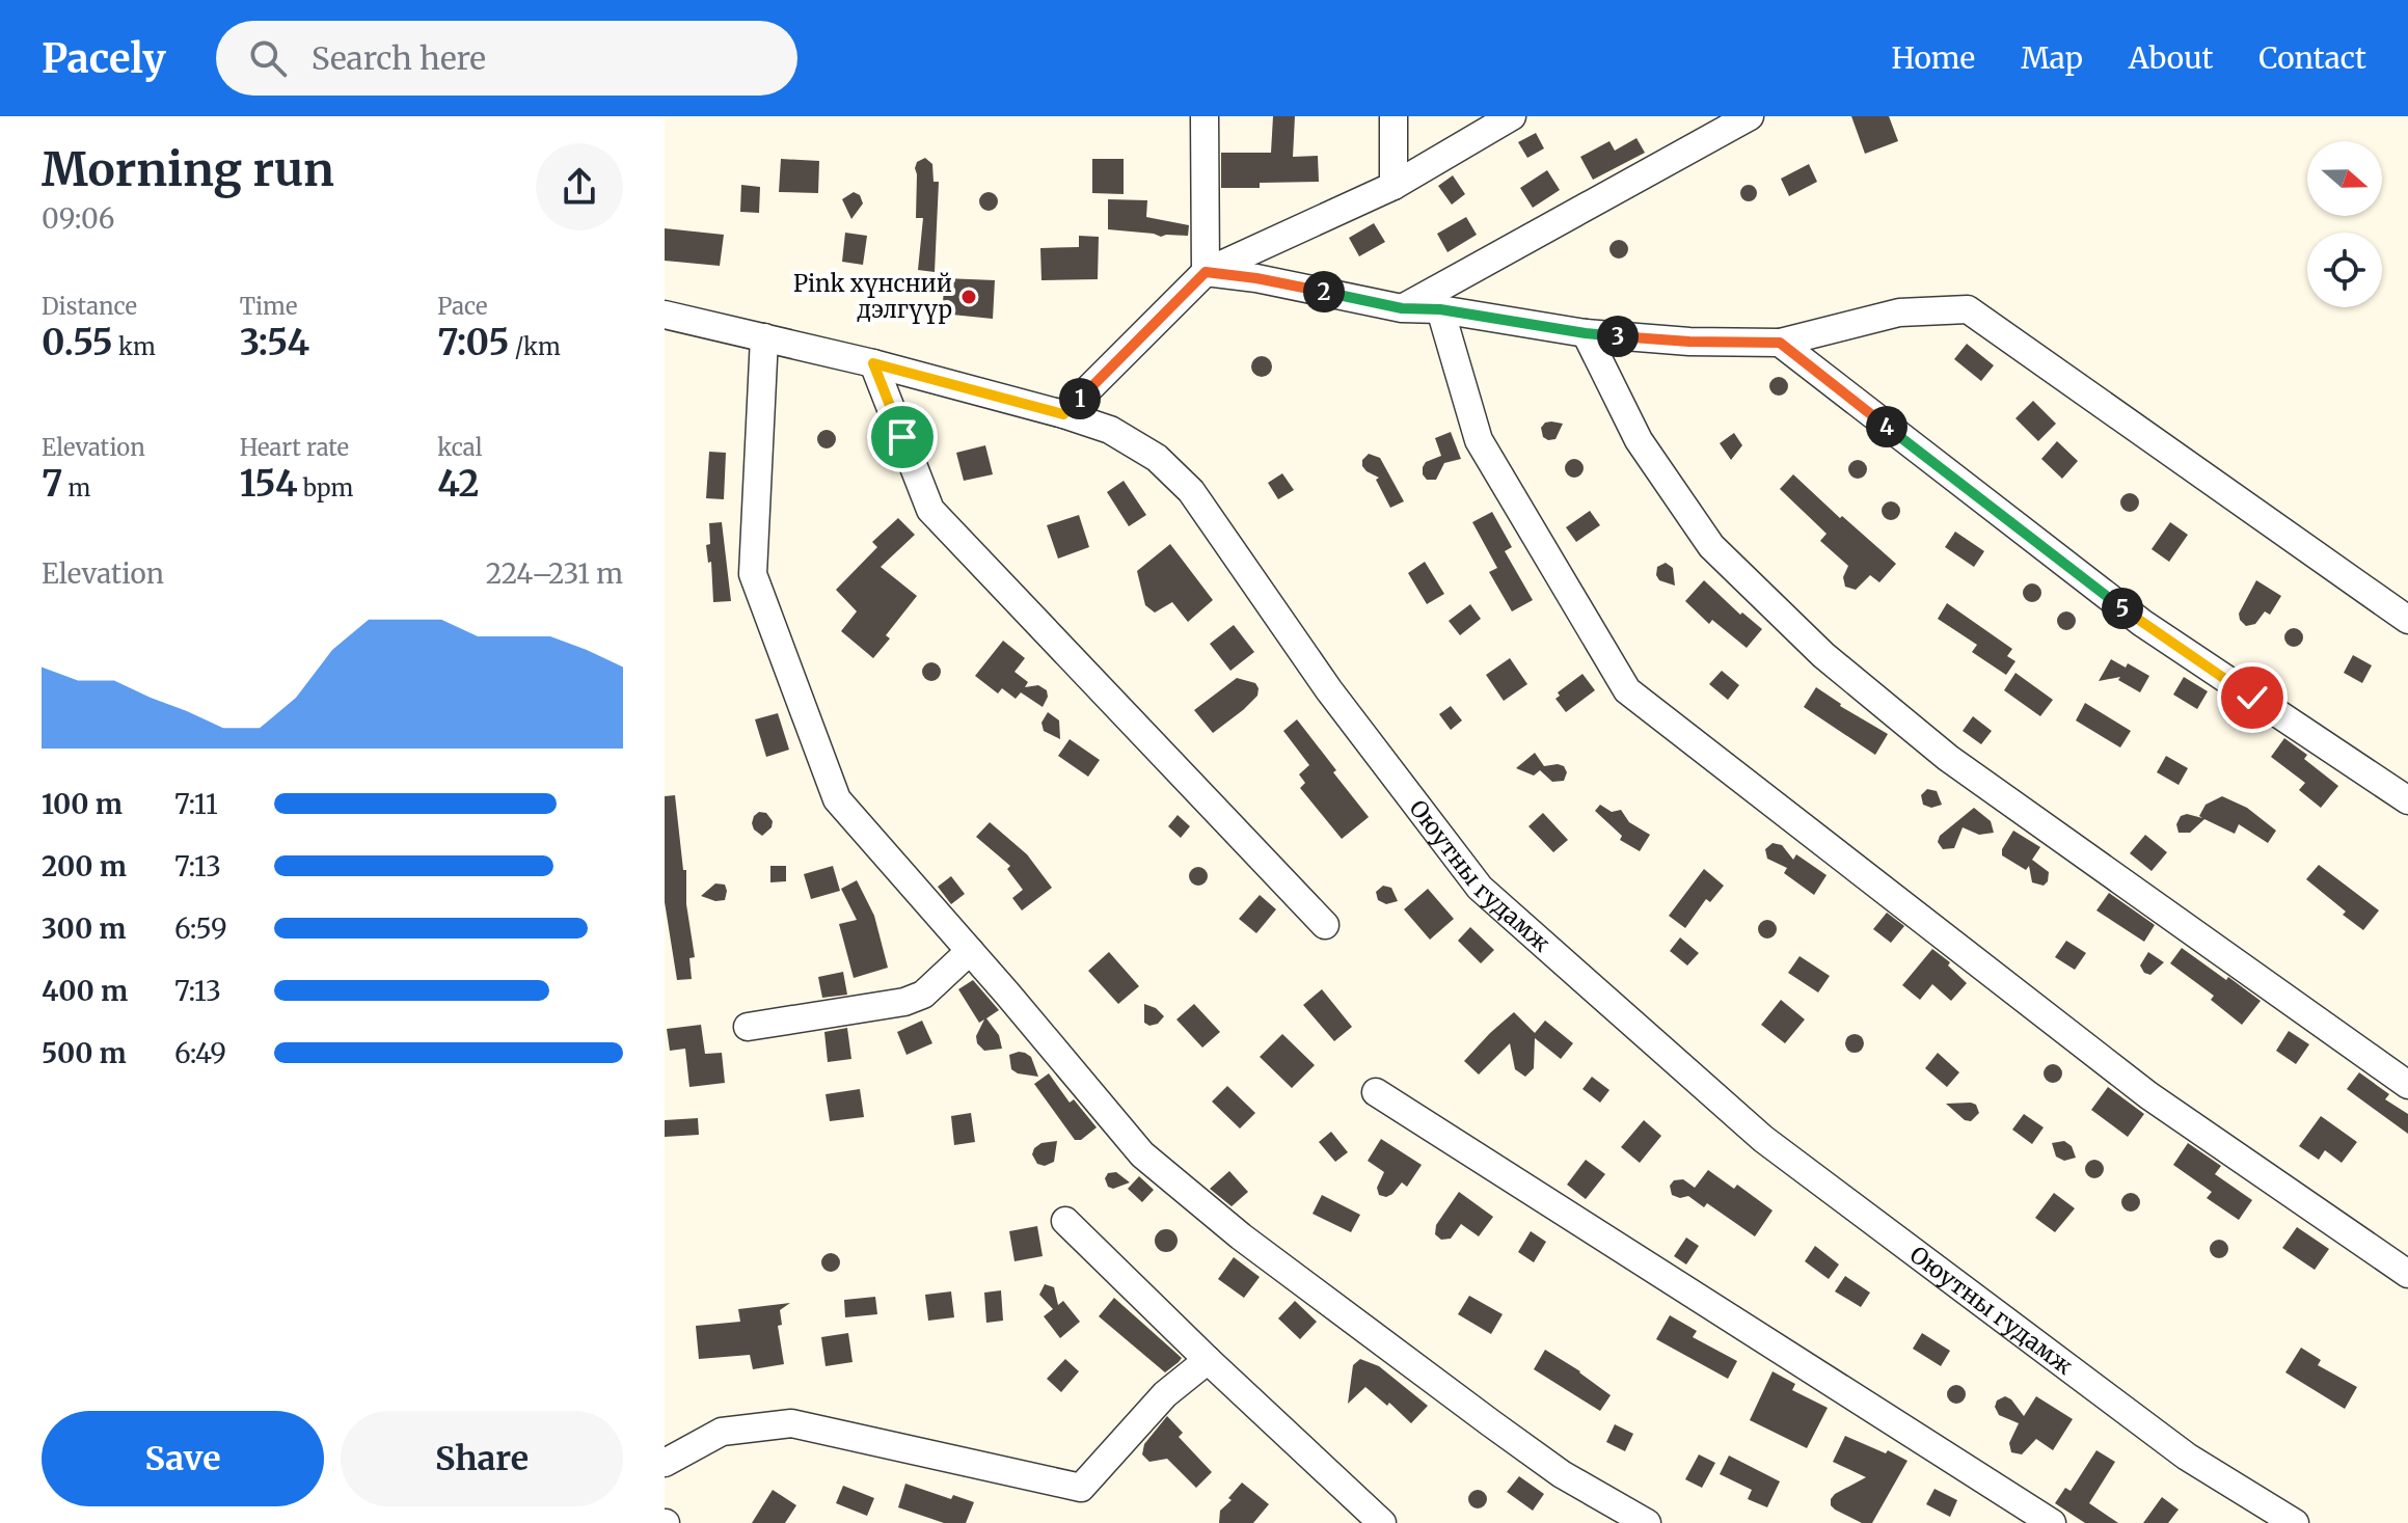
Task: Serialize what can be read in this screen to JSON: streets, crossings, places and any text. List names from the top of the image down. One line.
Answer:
{"streets":{"street":["Оюутны гудамж"]},"places":["Pink хүнсний дэлгүүр"],"north":"right","page":{"header":"Pacely","search":"Search here","nav":["Home","Map","About","Contact"],"heading":["Morning run","09:06"],"stats":[["Distance","0.55 km"],["Time","3:54"],["Pace","7:05 /km"],["Elevation","7 m"],["Heart rate","154 bpm"],["kcal","42"]],"pins":["2","3","1","4","5"],"chart":["Elevation","224–231 m"],"list":[{"name":"100 m","note":"7:11"},{"name":"200 m","note":"7:13"},{"name":"300 m","note":"6:59"},{"name":"400 m","note":"7:13"},{"name":"500 m","note":"6:49"}],"buttons":["Save","Share"]}}
